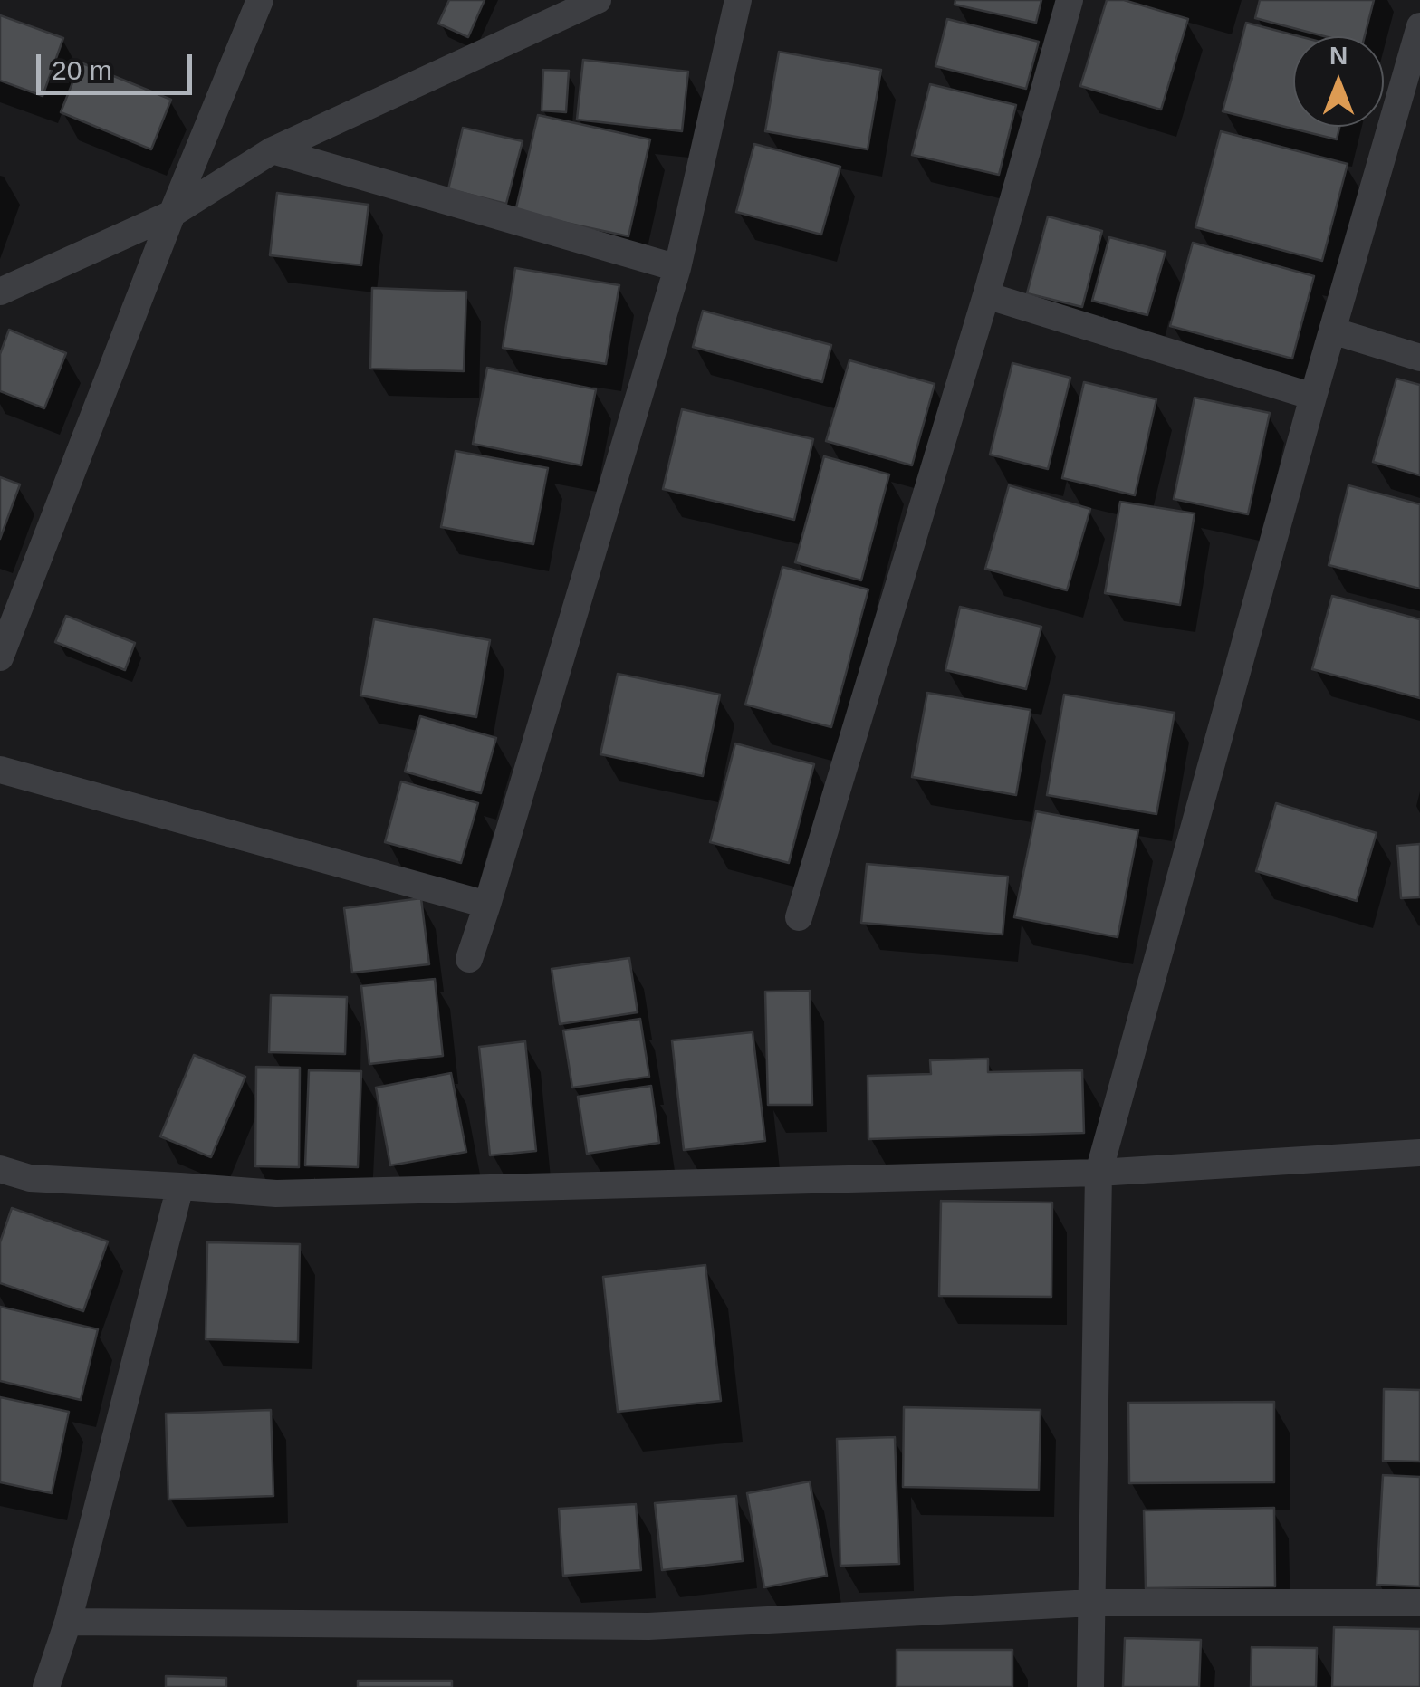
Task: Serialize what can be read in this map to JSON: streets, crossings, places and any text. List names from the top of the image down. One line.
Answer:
{"scale_bar":"20 m","north":"top"}
